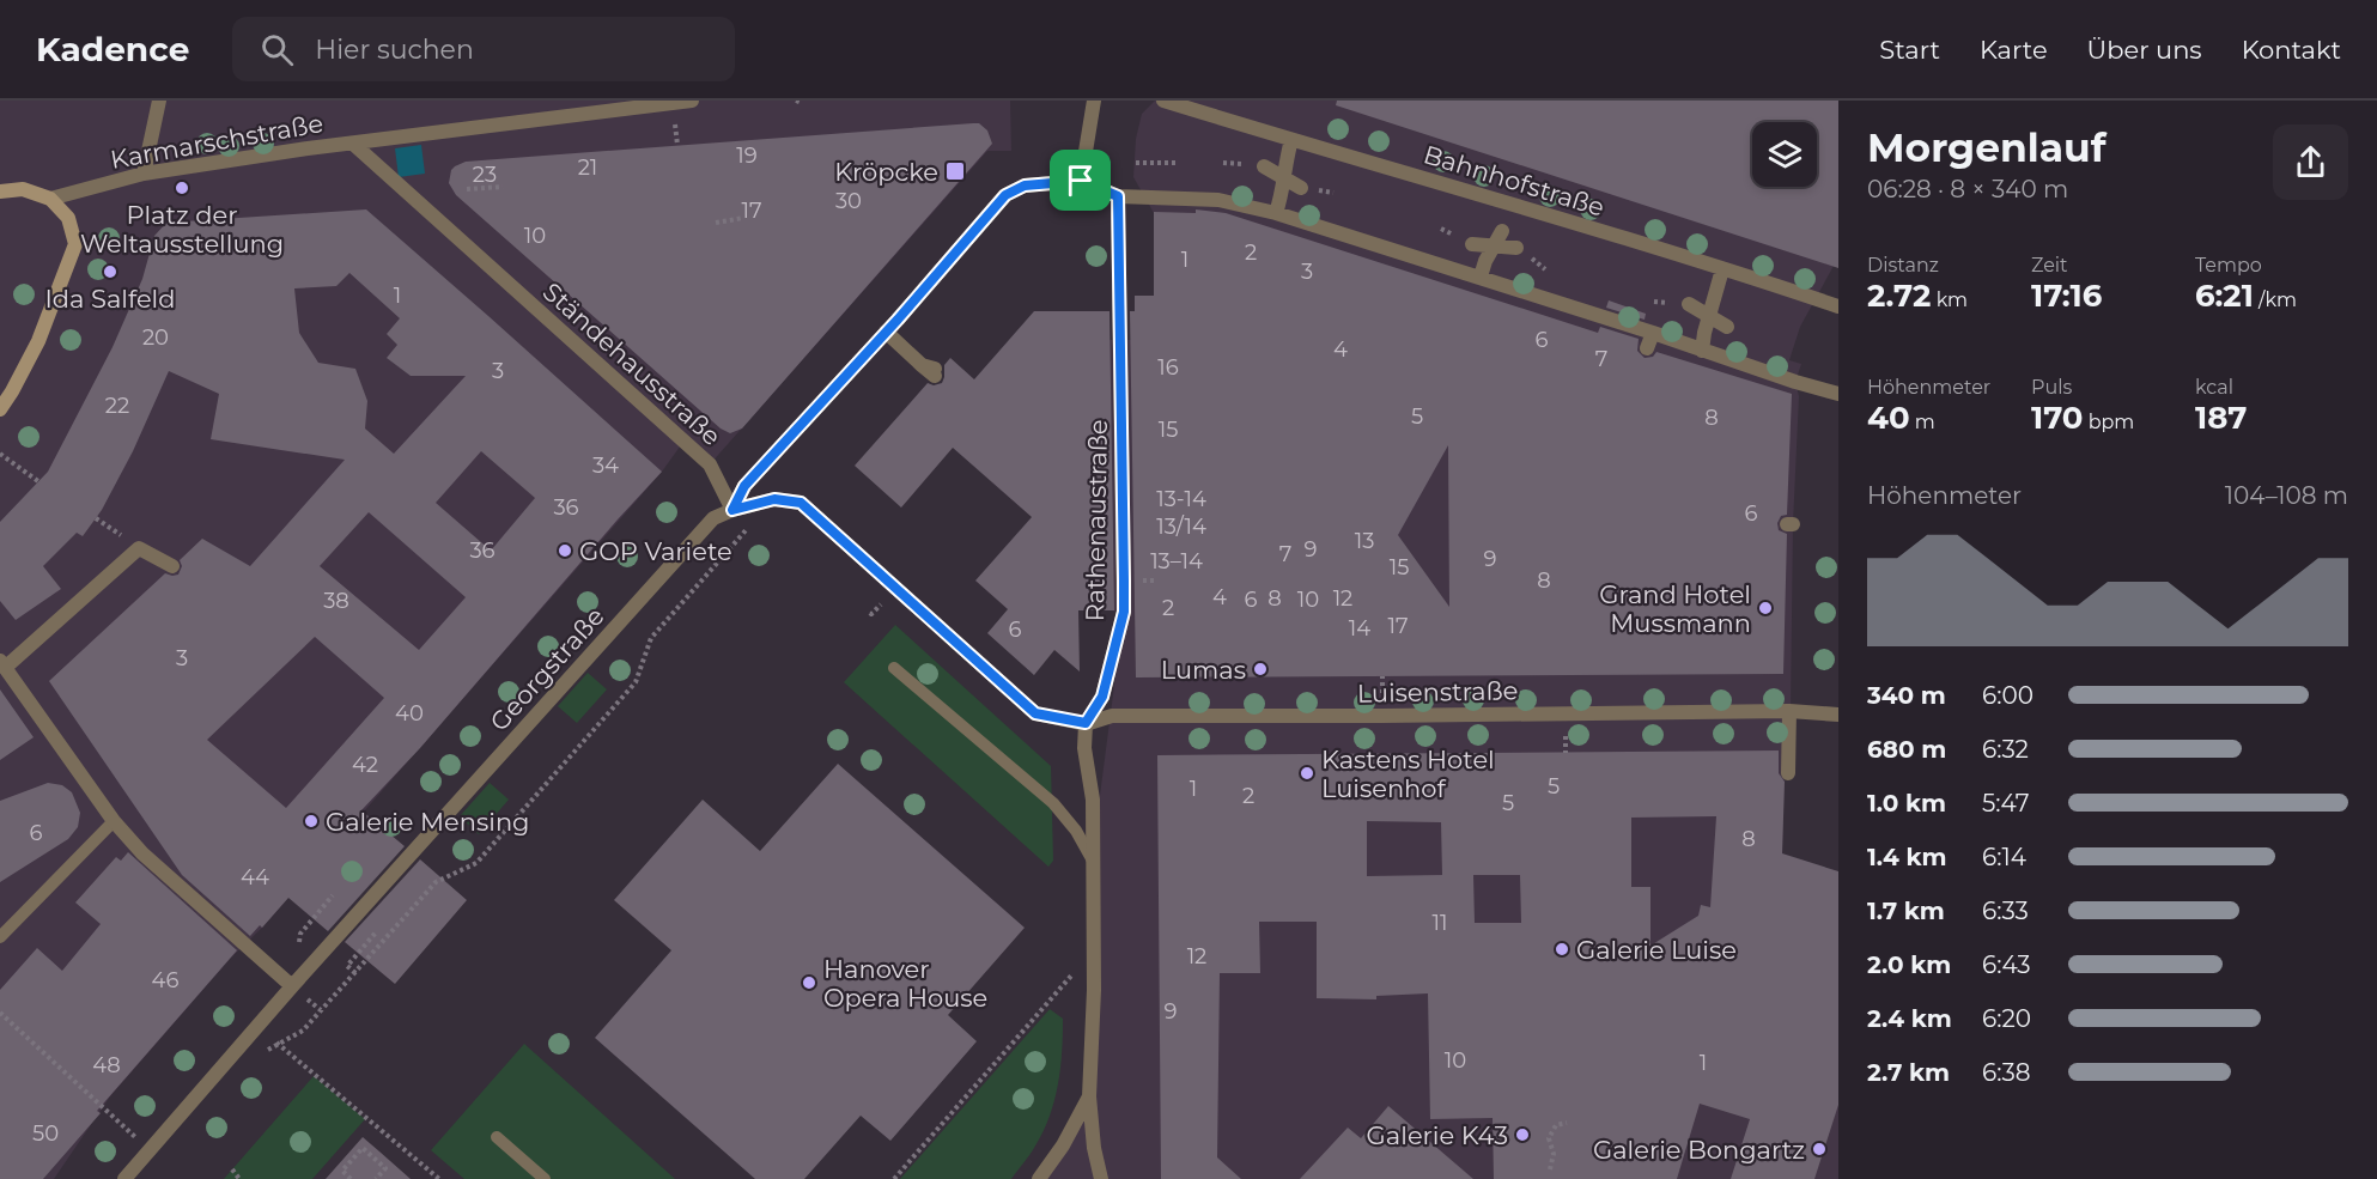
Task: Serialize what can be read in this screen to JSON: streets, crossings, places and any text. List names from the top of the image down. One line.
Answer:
{"streets":{"street":["Karmarschstraße","Bahnhofstraße","Ständehausstraße","Rathenaustraße","Georgstraße","Luisenstraße"]},"crossings":[["Karmarschstraße","Ständehausstraße"],["Ständehausstraße","Georgstraße"],["Rathenaustraße","Luisenstraße"]],"places":{"transit":["Kröpcke"],"other":["Platz der Weltausstellung","Ida Salfeld","GOP Variete","Grand Hotel Mussmann","Lumas","Kastens Hotel Luisenhof","Galerie Mensing","Galerie Luise","Hanover Opera House","Galerie K43","Galerie Bongartz"]},"house_numbers":["19","21","23","30","17","10","2","1","3","1","20","6","4","7","16","3","22","5","8","15","34","13-14","36","6","13/14","13","9","36","7","9","13–14","15","8","4","8","12","6","10","38","2","17","14","6","3","40","42","5","1","2","5","6","8","44","11","12","46","9","10","1","48","50"],"page":{"header":"Kadence","search":"Hier suchen","nav":["Start","Karte","Über uns","Kontakt"],"heading":["Morgenlauf","06:28 · 8 × 340 m"],"stats":[["Distanz","2.72 km"],["Zeit","17:16"],["Tempo","6:21 /km"],["Höhenmeter","40 m"],["Puls","170 bpm"],["kcal","187"]],"chart":["Höhenmeter","104–108 m"],"list":[{"name":"340 m","note":"6:00"},{"name":"680 m","note":"6:32"},{"name":"1.0 km","note":"5:47"},{"name":"1.4 km","note":"6:14"},{"name":"1.7 km","note":"6:33"},{"name":"2.0 km","note":"6:43"},{"name":"2.4 km","note":"6:20"},{"name":"2.7 km","note":"6:38"}]}}
